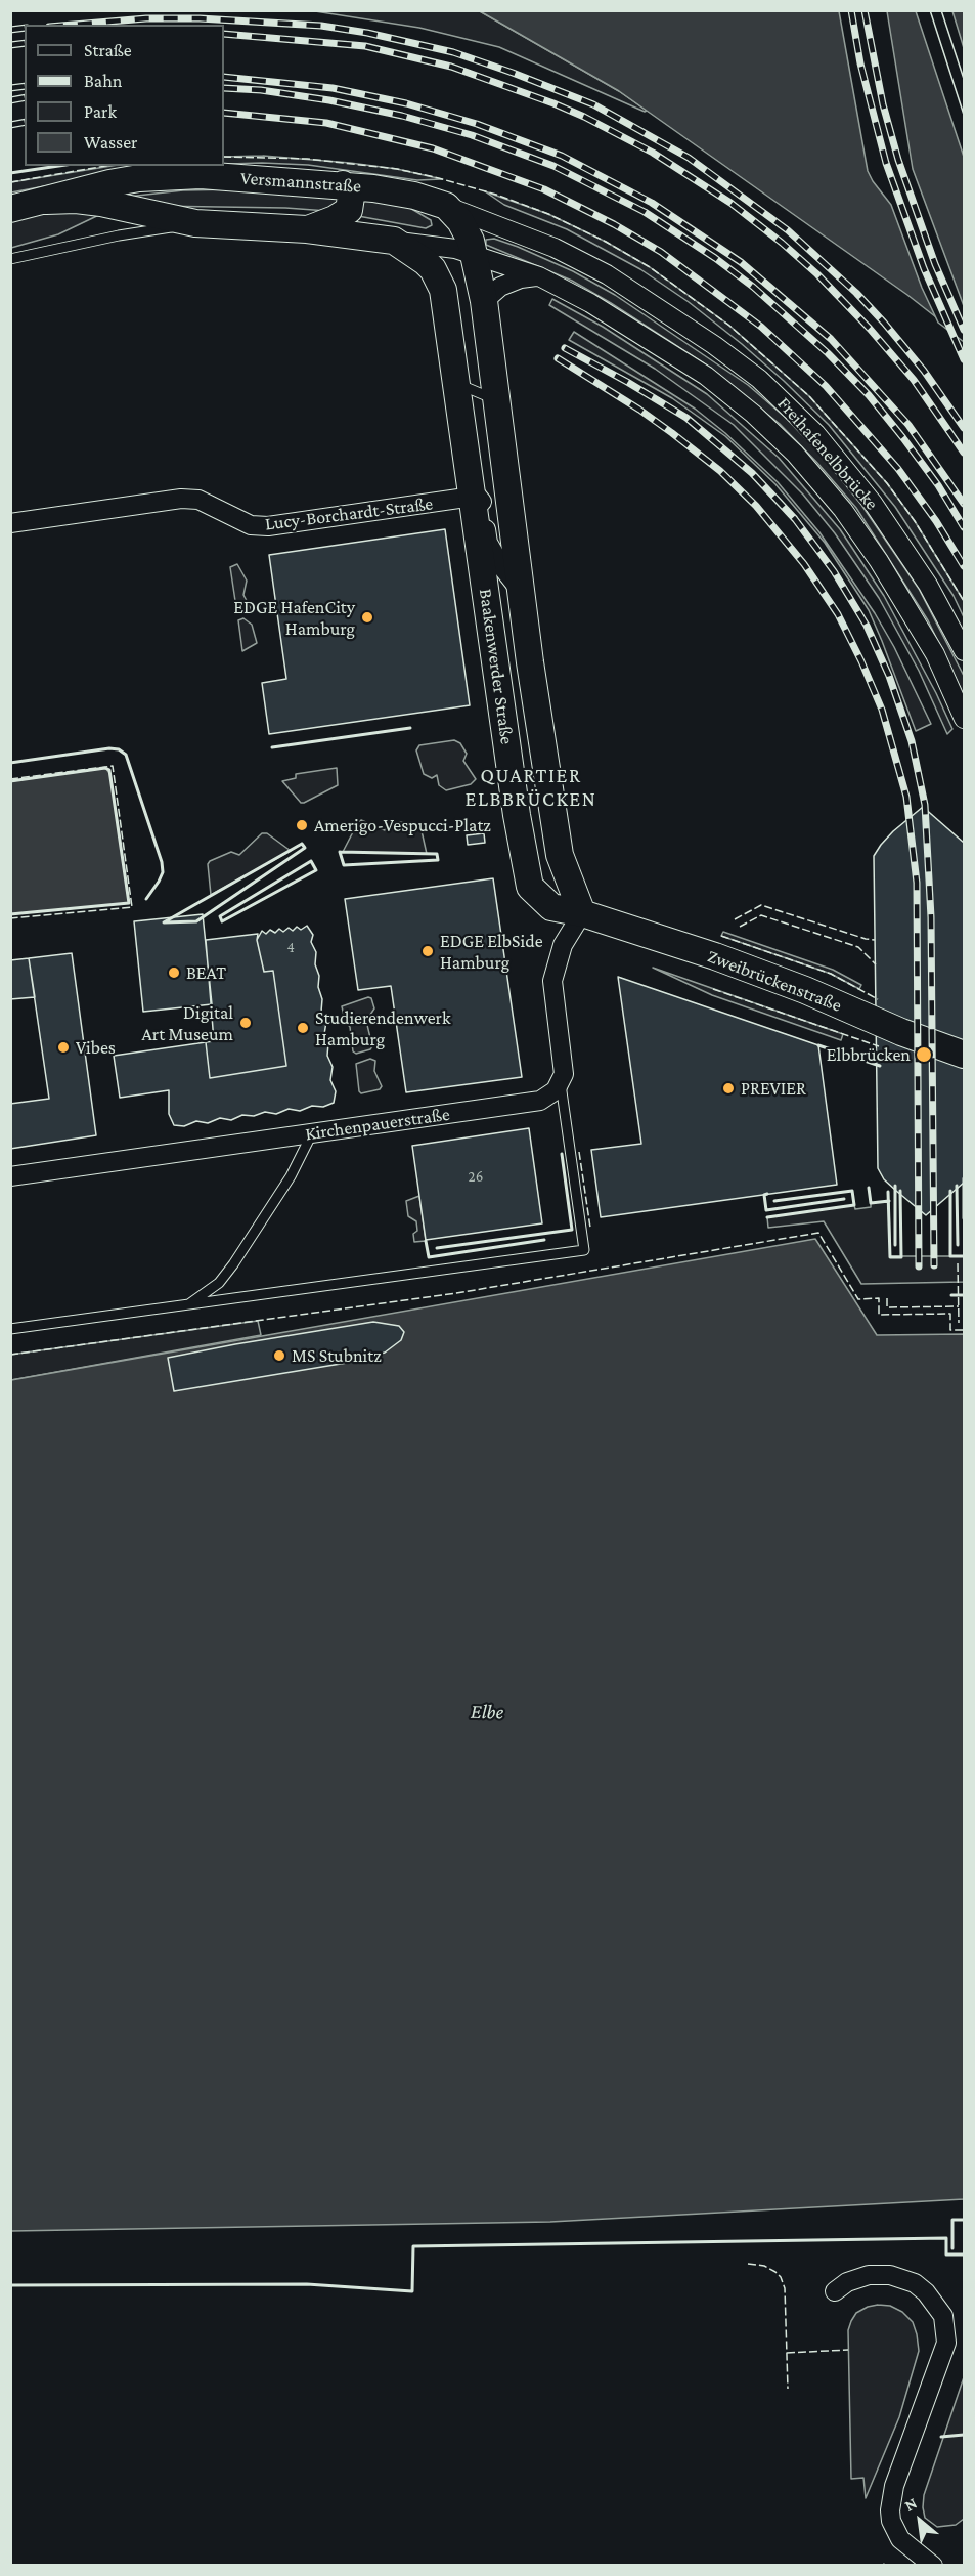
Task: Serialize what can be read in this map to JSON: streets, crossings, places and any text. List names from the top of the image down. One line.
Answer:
{"streets":{"main road":["Versmannstraße","Baakenwerder Straße","Zweibrückenstraße"],"street":["Freihafenelbbrücke","Lucy-Borchardt-Straße","Kirchenpauerstraße"]},"crossings":[["Versmannstraße","Freihafenelbbrücke"],["Versmannstraße","Baakenwerder Straße"],["Freihafenelbbrücke","Baakenwerder Straße"],["Lucy-Borchardt-Straße","Baakenwerder Straße"],["Baakenwerder Straße","Zweibrückenstraße"]],"districts":["QUARTIER ELBBRÜCKEN"],"water":["Elbe"],"places":["EDGE HafenCity Hamburg","Amerigo-Vespucci-Platz","EDGE ElbSide Hamburg","BEAT","Digital Art Museum","Studierendenwerk Hamburg","Vibes","Elbbrücken","PREVIER","MS Stubnitz"],"house_numbers":["4","26"],"legend":["Straße","Bahn","Park","Wasser"],"north":"top left"}
